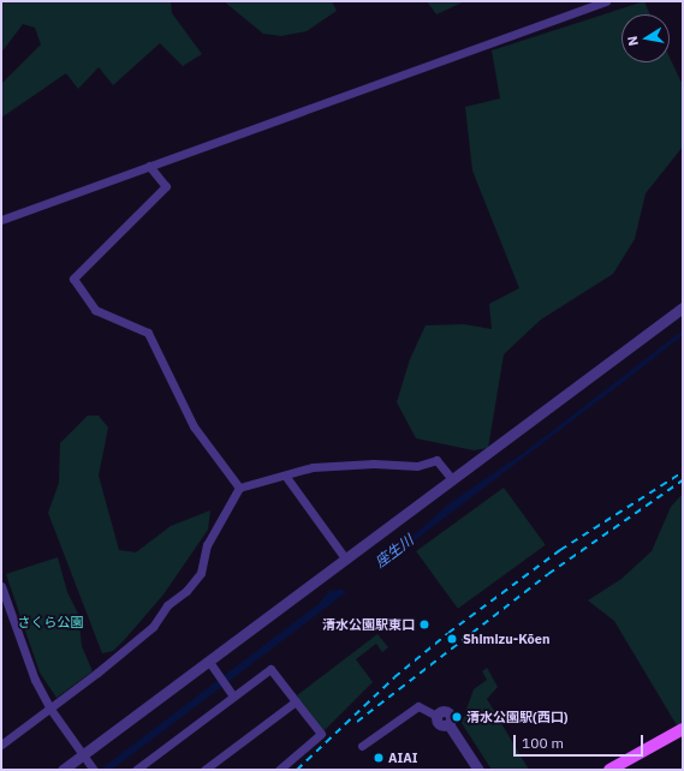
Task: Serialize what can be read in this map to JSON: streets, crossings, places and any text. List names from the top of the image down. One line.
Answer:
{"water":["座生川"],"parks":["さくら公園"],"places":["清水公園駅東口","Shimizu-Kōen","清水公園駅(西口)","AIAI"],"scale_bar":"100 m","north":"left"}
